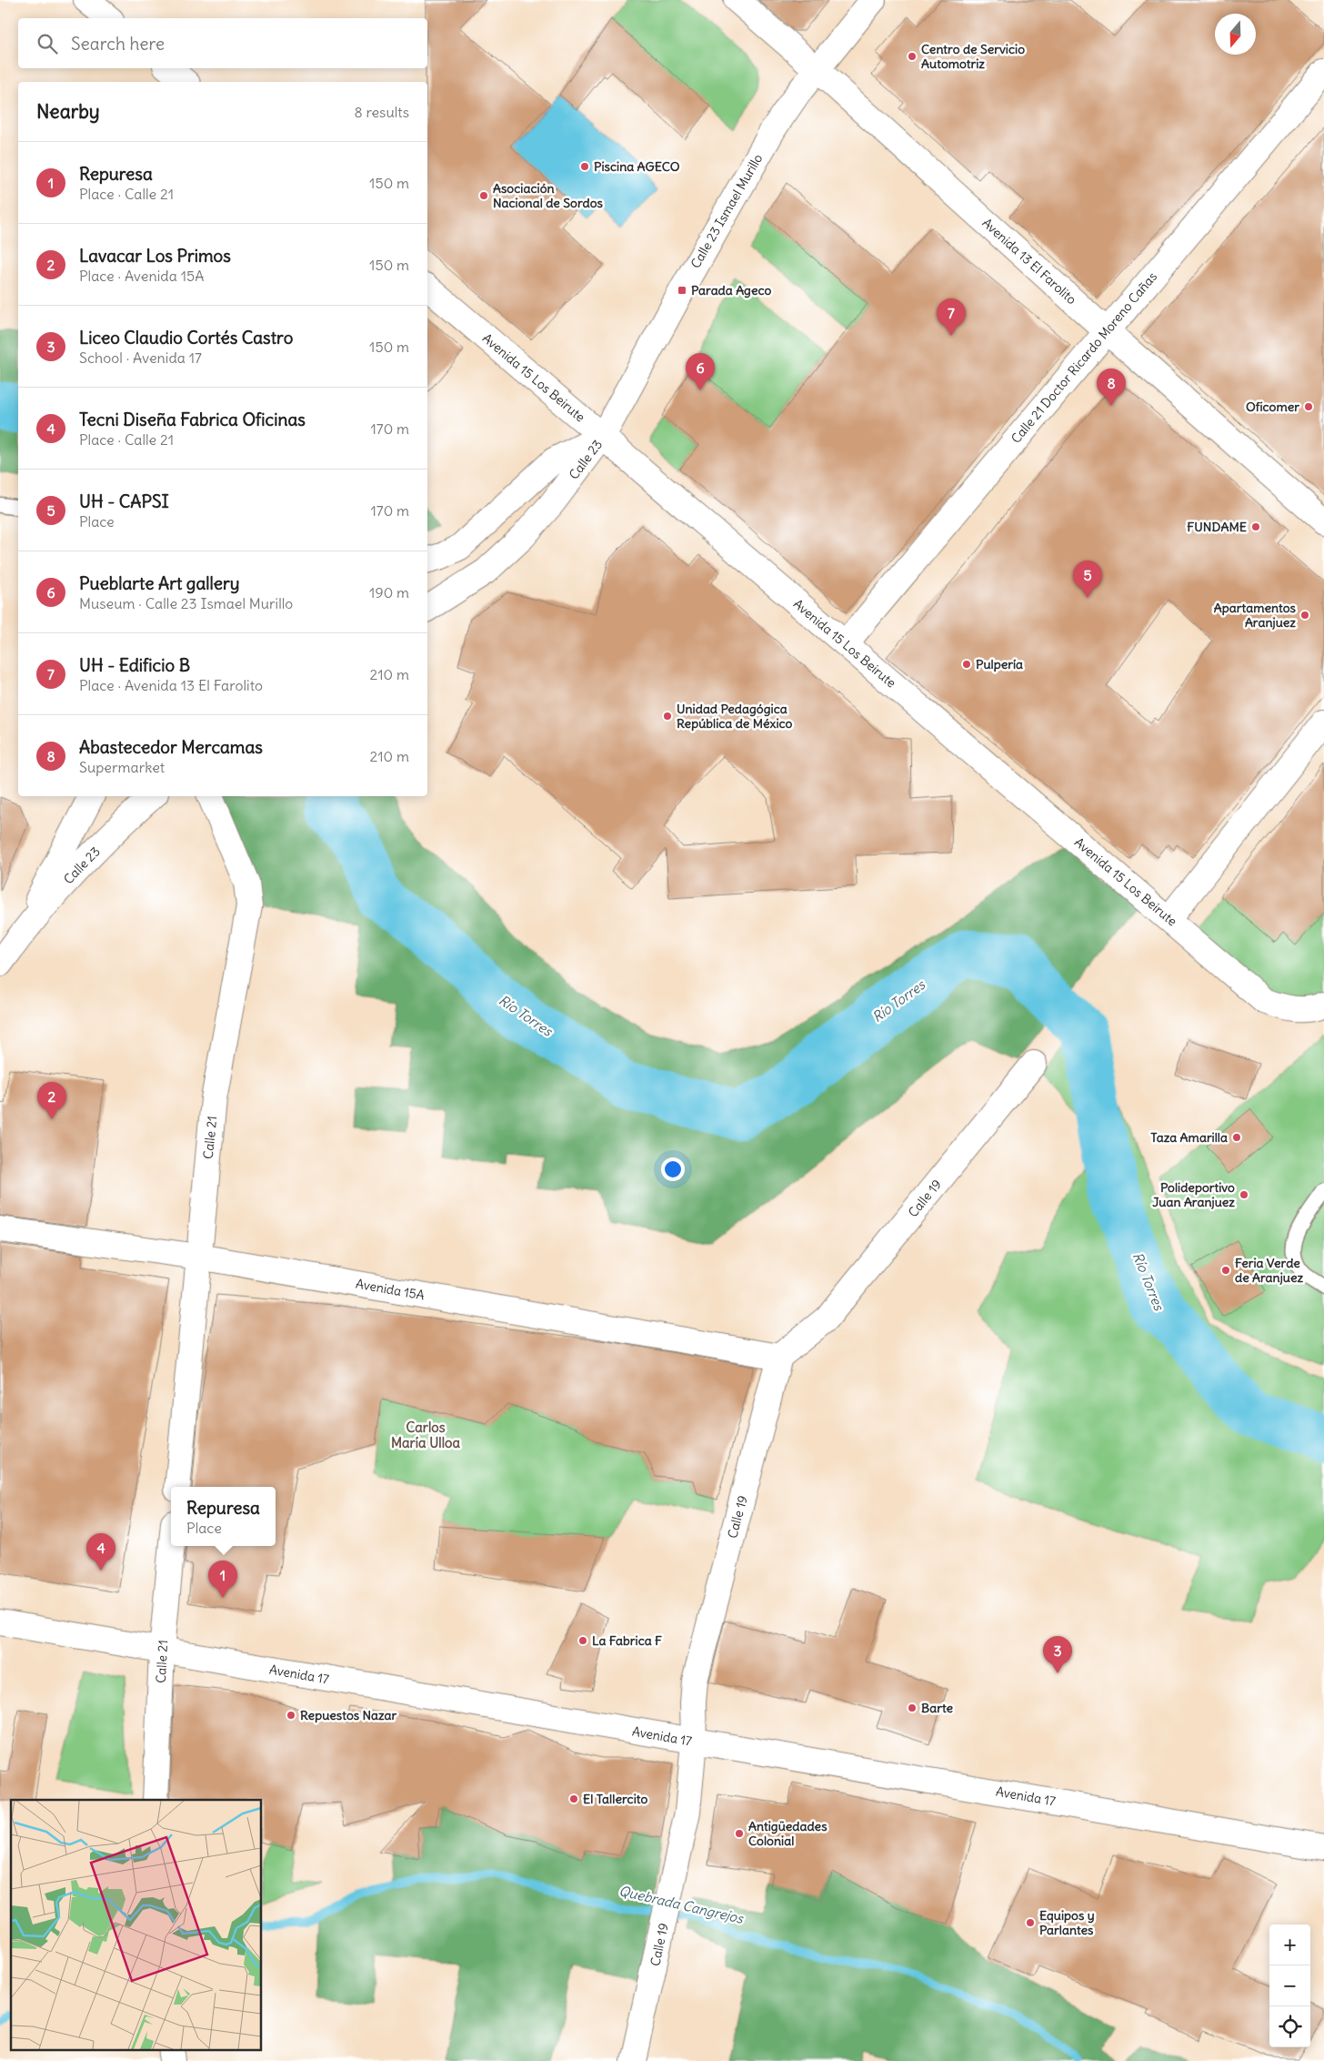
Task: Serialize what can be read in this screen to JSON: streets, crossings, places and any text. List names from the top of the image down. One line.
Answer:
{"streets":{"street":["Calle 23 Ismael Murillo","Avenida 13 El Farolito","Calle 21 Doctor Ricardo Moreno Cañas","Avenida 15 Los Beirute","Calle 23","Calle 21","Calle 19","Avenida 15A","Avenida 17"]},"crossings":[["Calle 23 Ismael Murillo","Avenida 13 El Farolito"],["Calle 23 Ismael Murillo","Avenida 15 Los Beirute"],["Calle 23 Ismael Murillo","Calle 23"],["Avenida 13 El Farolito","Calle 21 Doctor Ricardo Moreno Cañas"],["Calle 21 Doctor Ricardo Moreno Cañas","Avenida 15 Los Beirute"],["Avenida 15 Los Beirute","Calle 23"],["Calle 21","Avenida 15A"],["Calle 21","Avenida 17"],["Calle 19","Avenida 15A"],["Calle 19","Avenida 17"]],"districts":["Carlos María Ulloa"],"water":["Río Torres","Quebrada Cangrejos"],"places":{"other":["Centro de Servicio Automotriz","Piscina AGECO","Asociación Nacional de Sordos","Oficomer","FUNDAME","Apartamentos Aranjuez","Pulpería","Unidad Pedagógica República de México","Taza Amarilla","Polideportivo Juan Aranjuez","Feria Verde de Aranjuez","La Fabrica F","Barte","Repuestos Nazar","El Tallercito","Antigüedades Colonial","Equipos y Parlantes"],"transit":["Parada Ageco"]},"north":"bottom","page":{"search":"Search here","heading":["Nearby","8 results"],"list":[{"mark":"1","name":"Repuresa","note":"Place · Calle 21","value":"150 m"},{"mark":"2","name":"Lavacar Los Primos","note":"Place · Avenida 15A","value":"150 m"},{"mark":"3","name":"Liceo Claudio Cortés Castro","note":"School · Avenida 17","value":"150 m"},{"mark":"4","name":"Tecni Diseña Fabrica Oficinas","note":"Place · Calle 21","value":"170 m"},{"mark":"5","name":"UH - CAPSI","note":"Place","value":"170 m"},{"mark":"6","name":"Pueblarte Art gallery","note":"Museum · Calle 23 Ismael Murillo","value":"190 m"},{"mark":"7","name":"UH - Edificio B","note":"Place · Avenida 13 El Farolito","value":"210 m"},{"mark":"8","name":"Abastecedor Mercamas","note":"Supermarket","value":"210 m"}],"pins":["7","6","8","5","2","4","1","3"],"popup":["Repuresa","Place"],"map_buttons":["+","−"]}}
